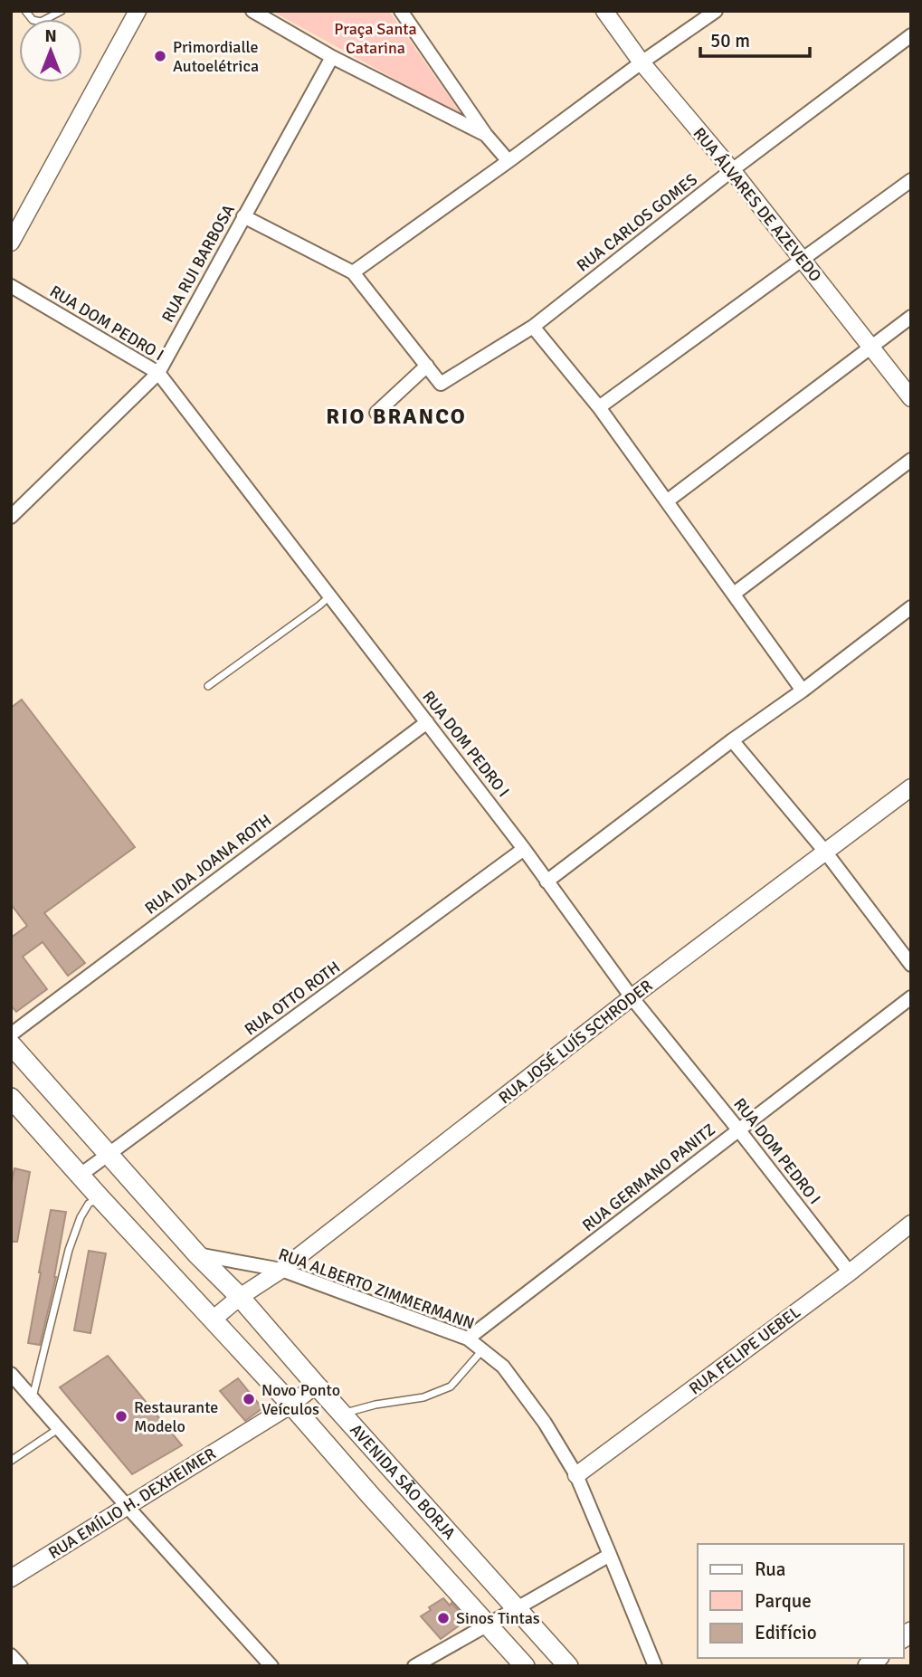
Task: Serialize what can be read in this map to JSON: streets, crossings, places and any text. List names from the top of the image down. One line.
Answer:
{"streets":{"main road":["AVENIDA SÃO BORJA"],"street":["RUA ÁLVARES DE AZEVEDO","RUA CARLOS GOMES","RUA RUI BARBOSA","RUA DOM PEDRO I","RUA IDA JOANA ROTH","RUA OTTO ROTH","RUA JOSÉ LUÍS SCHRODER","RUA GERMANO PANITZ","RUA ALBERTO ZIMMERMANN","RUA FELIPE UEBEL","RUA EMÍLIO H. DEXHEIMER"]},"crossings":[["RUA ÁLVARES DE AZEVEDO","RUA CARLOS GOMES"],["RUA RUI BARBOSA","RUA DOM PEDRO I"],["RUA DOM PEDRO I","RUA IDA JOANA ROTH"],["RUA DOM PEDRO I","RUA OTTO ROTH"],["RUA DOM PEDRO I","RUA JOSÉ LUÍS SCHRODER"],["RUA DOM PEDRO I","RUA GERMANO PANITZ"],["RUA DOM PEDRO I","RUA FELIPE UEBEL"],["RUA OTTO ROTH","AVENIDA SÃO BORJA"],["RUA JOSÉ LUÍS SCHRODER","RUA ALBERTO ZIMMERMANN"],["RUA JOSÉ LUÍS SCHRODER","AVENIDA SÃO BORJA"],["RUA GERMANO PANITZ","RUA ALBERTO ZIMMERMANN"],["RUA ALBERTO ZIMMERMANN","RUA FELIPE UEBEL"],["RUA ALBERTO ZIMMERMANN","AVENIDA SÃO BORJA"],["AVENIDA SÃO BORJA","RUA EMÍLIO H. DEXHEIMER"]],"districts":["RIO BRANCO"],"parks":["Praça Santa Catarina"],"places":["Primordialle Autoelétrica","Novo Ponto Veículos","Restaurante Modelo","Sinos Tintas"],"legend":["Rua","Parque","Edifício"],"scale_bar":"50 m","north":"top"}
